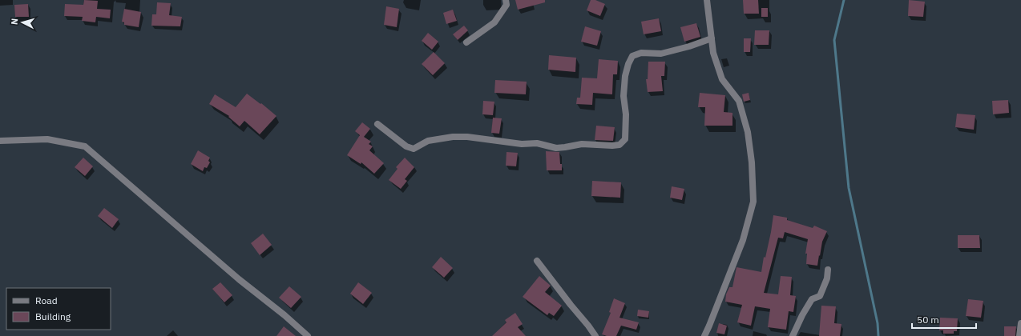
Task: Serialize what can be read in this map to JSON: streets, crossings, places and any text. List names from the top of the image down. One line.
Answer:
{"legend":["Road","Building"],"scale_bar":"50 m","north":"left"}
